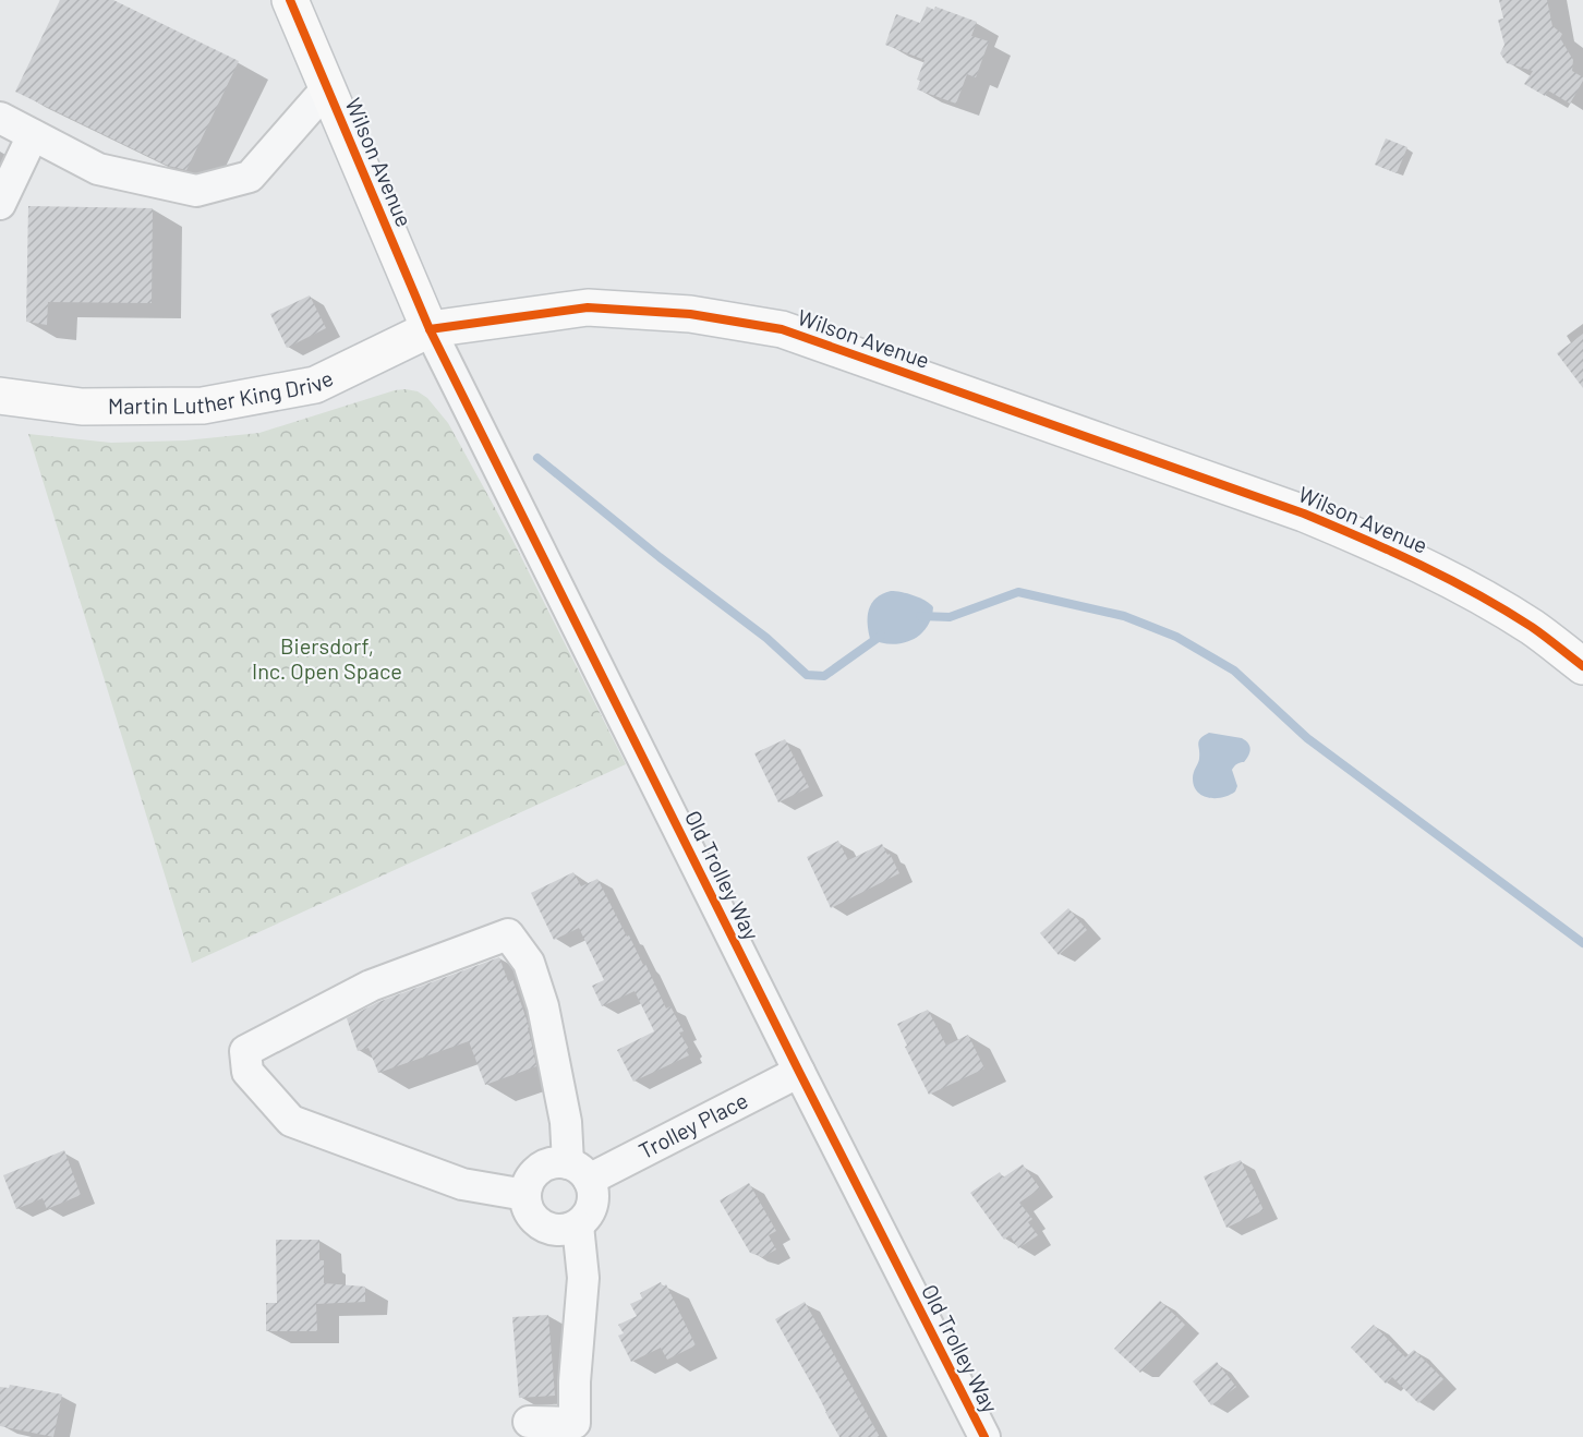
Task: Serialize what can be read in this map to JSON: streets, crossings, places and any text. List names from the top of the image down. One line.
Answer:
{"streets":{"main road":["Wilson Avenue","Martin Luther King Drive"],"street":["Old Trolley Way","Trolley Place"]},"crossings":[["Wilson Avenue","Martin Luther King Drive"],["Wilson Avenue","Old Trolley Way"],["Martin Luther King Drive","Old Trolley Way"],["Old Trolley Way","Trolley Place"]],"parks":["Biersdorf, Inc. Open Space"]}
